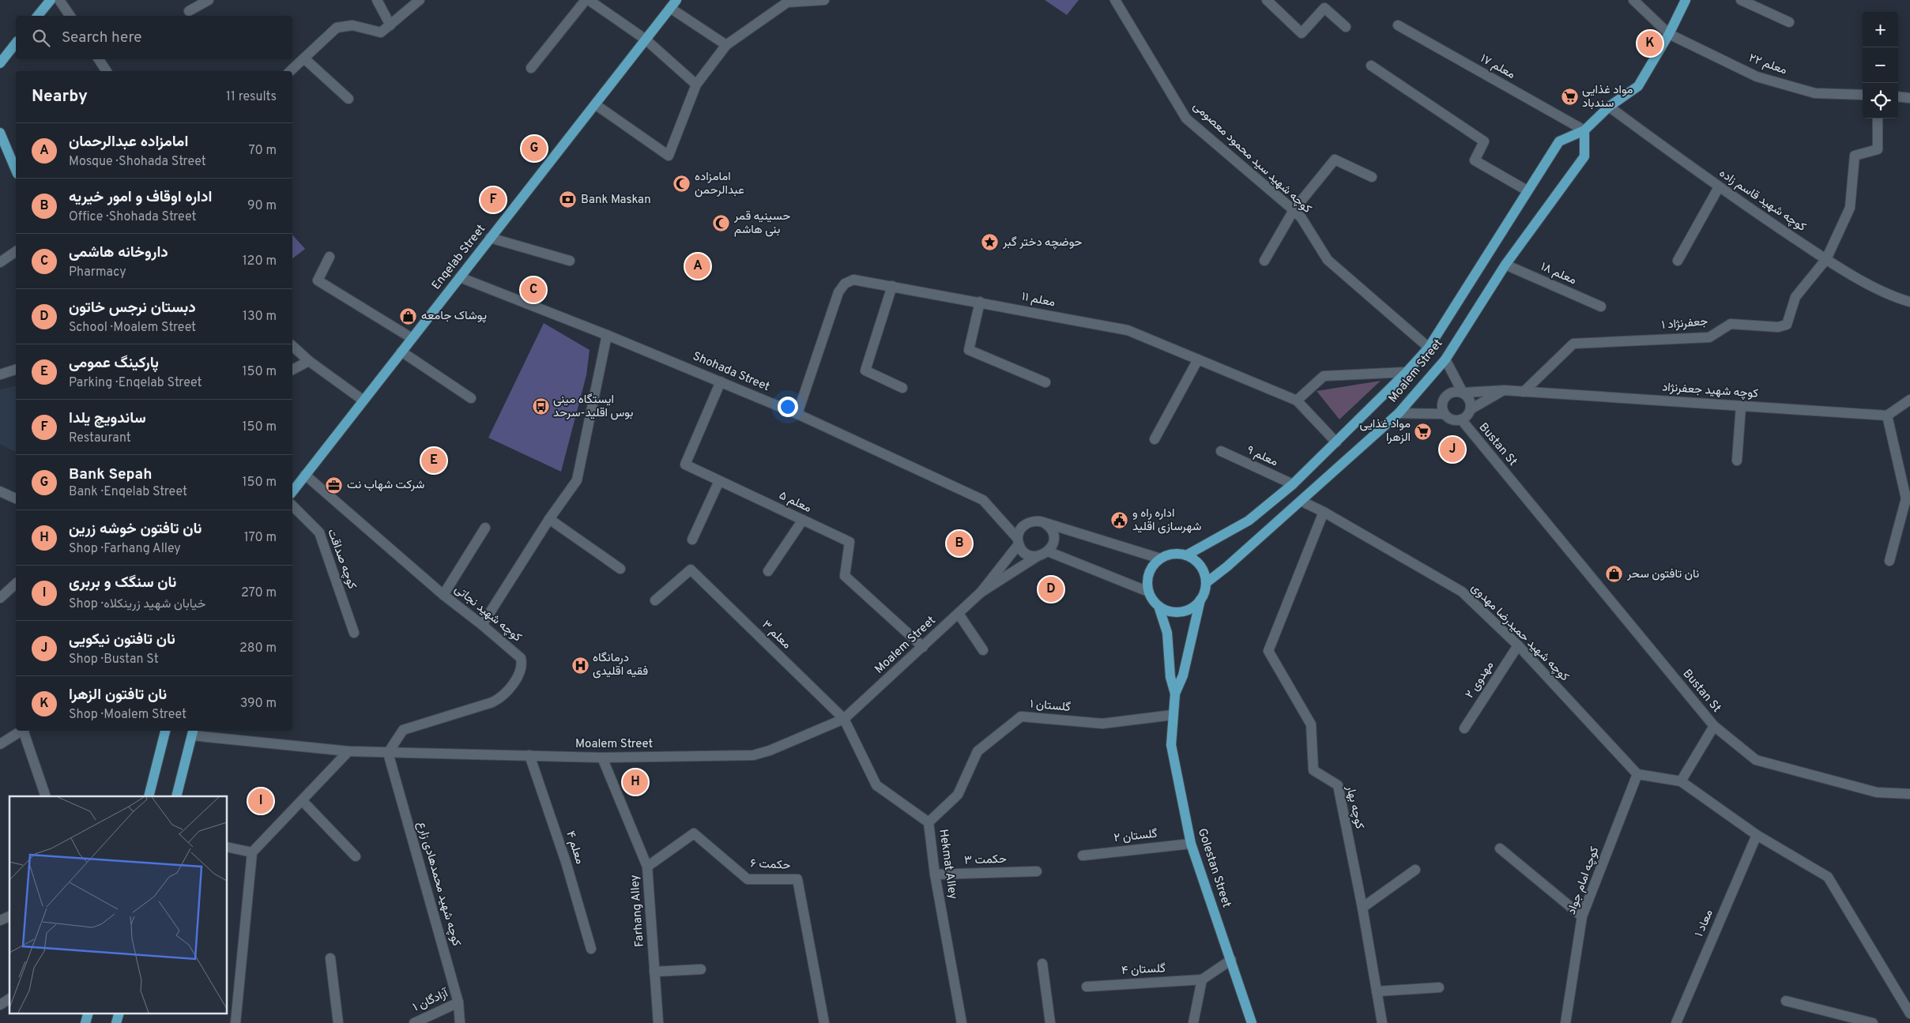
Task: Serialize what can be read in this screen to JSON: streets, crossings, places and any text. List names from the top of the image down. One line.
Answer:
{"streets":{"main road":["Enqelab Street","Moalem Street","Golestan Street"],"street":["معلم ۲۲","معلم ۱۷","کوچه شهید سید محمود معصومی","کوچه شهید قاسم زاده","معلم ۱۸","معلم ۱۱","جعفرنژاد ۱","Shohada Street","کوچه شهید جعفرنژاد","Bustan St","معلم ۹","معلم ۵","کوچه صداقت","کوچه شهید نجاتی","کوچه شهید حمیدرضا مهدوی","معلم ۳","مهدوی ۲","گلستان ۱","کوچه بهار","گلستان ۲","معلم ۴","حکمت ۳","Hekmat Alley","حکمت ۶","کوچه امام جواد","کوچه شهید محمدهادی زارع","Farhang Alley","معاد ۱","گلستان ۴","آزادگان ۱"]},"crossings":[["معلم ۲۲","Moalem Street"],["معلم ۱۷","Moalem Street"],["کوچه شهید سید محمود معصومی","Moalem Street"],["کوچه شهید قاسم زاده","جعفرنژاد ۱"],["کوچه شهید قاسم زاده","Moalem Street"],["Enqelab Street","Shohada Street"],["Enqelab Street","کوچه شهید نجاتی"],["معلم ۱۸","Moalem Street"],["معلم ۱۱","Moalem Street"],["معلم ۱۱","Shohada Street"],["جعفرنژاد ۱","کوچه شهید جعفرنژاد"],["Moalem Street","Shohada Street"],["Moalem Street","معلم ۹"],["Moalem Street","معلم ۵"],["Moalem Street","کوچه شهید نجاتی"],["Moalem Street","کوچه شهید حمیدرضا مهدوی"],["Moalem Street","معلم ۳"],["Moalem Street","معلم ۴"],["Moalem Street","Hekmat Alley"],["Moalem Street","کوچه شهید محمدهادی زارع"],["Moalem Street","Farhang Alley"],["Shohada Street","معلم ۵"],["کوچه شهید جعفرنژاد","Bustan St"],["کوچه شهید نجاتی","کوچه شهید محمدهادی زارع"],["کوچه شهید حمیدرضا مهدوی","مهدوی ۲"],["کوچه شهید حمیدرضا مهدوی","کوچه بهار"],["کوچه شهید حمیدرضا مهدوی","کوچه امام جواد"],["معلم ۳","Hekmat Alley"],["گلستان ۱","Hekmat Alley"],["گلستان ۱","Golestan Street"],["گلستان ۲","Golestan Street"],["حکمت ۳","Hekmat Alley"],["حکمت ۶","Farhang Alley"],["کوچه شهید محمدهادی زارع","آزادگان ۱"]],"places":{"supermarket":["مواد غذایی سندباد","مواد غذایی الزهرا"],"mosque":["امامزاده عبدالرحمن","حسینیه قمر بنی هاشم"],"bank":["Bank Maskan"],"place":["حوضچه دختر گبر"],"shop":["پوشاک جامعه","نان تافتون سحر"],"bus stop":["ایستگاه مینی بوس اقلید-سرحد"],"office":["شرکت شهاب نت"],"public building":["اداره راه و شهرسازی اقلید"],"hospital":["درمانگاه فقیه اقلیدی"]},"page":{"map_buttons":["+","−"],"search":"Search here","pins":["K","G","F","A","C","J","E","B","D","H","I"],"heading":["Nearby","11 results"],"list":[{"mark":"A","name":"امامزاده عبدالرحمان","note":"Mosque · Shohada Street","value":"70 m"},{"mark":"B","name":"اداره اوقاف و امور خیریه","note":"Office · Shohada Street","value":"90 m"},{"mark":"C","name":"داروخانه هاشمی","note":"Pharmacy","value":"120 m"},{"mark":"D","name":"دبستان نرجس خاتون","note":"School · Moalem Street","value":"130 m"},{"mark":"E","name":"پارکینگ عمومی","note":"Parking · Enqelab Street","value":"150 m"},{"mark":"F","name":"ساندویچ یلدا","note":"Restaurant","value":"150 m"},{"mark":"G","name":"Bank Sepah","note":"Bank · Enqelab Street","value":"150 m"},{"mark":"H","name":"نان تافتون خوشه زرین","note":"Shop · Farhang Alley","value":"170 m"},{"mark":"I","name":"نان سنگک و بربری","note":"Shop · خیابان شهید زرینکلاه","value":"270 m"},{"mark":"J","name":"نان تافتون نیکویی","note":"Shop · Bustan St","value":"280 m"},{"mark":"K","name":"نان تافتون الزهرا","note":"Shop · Moalem Street","value":"390 m"}]}}
